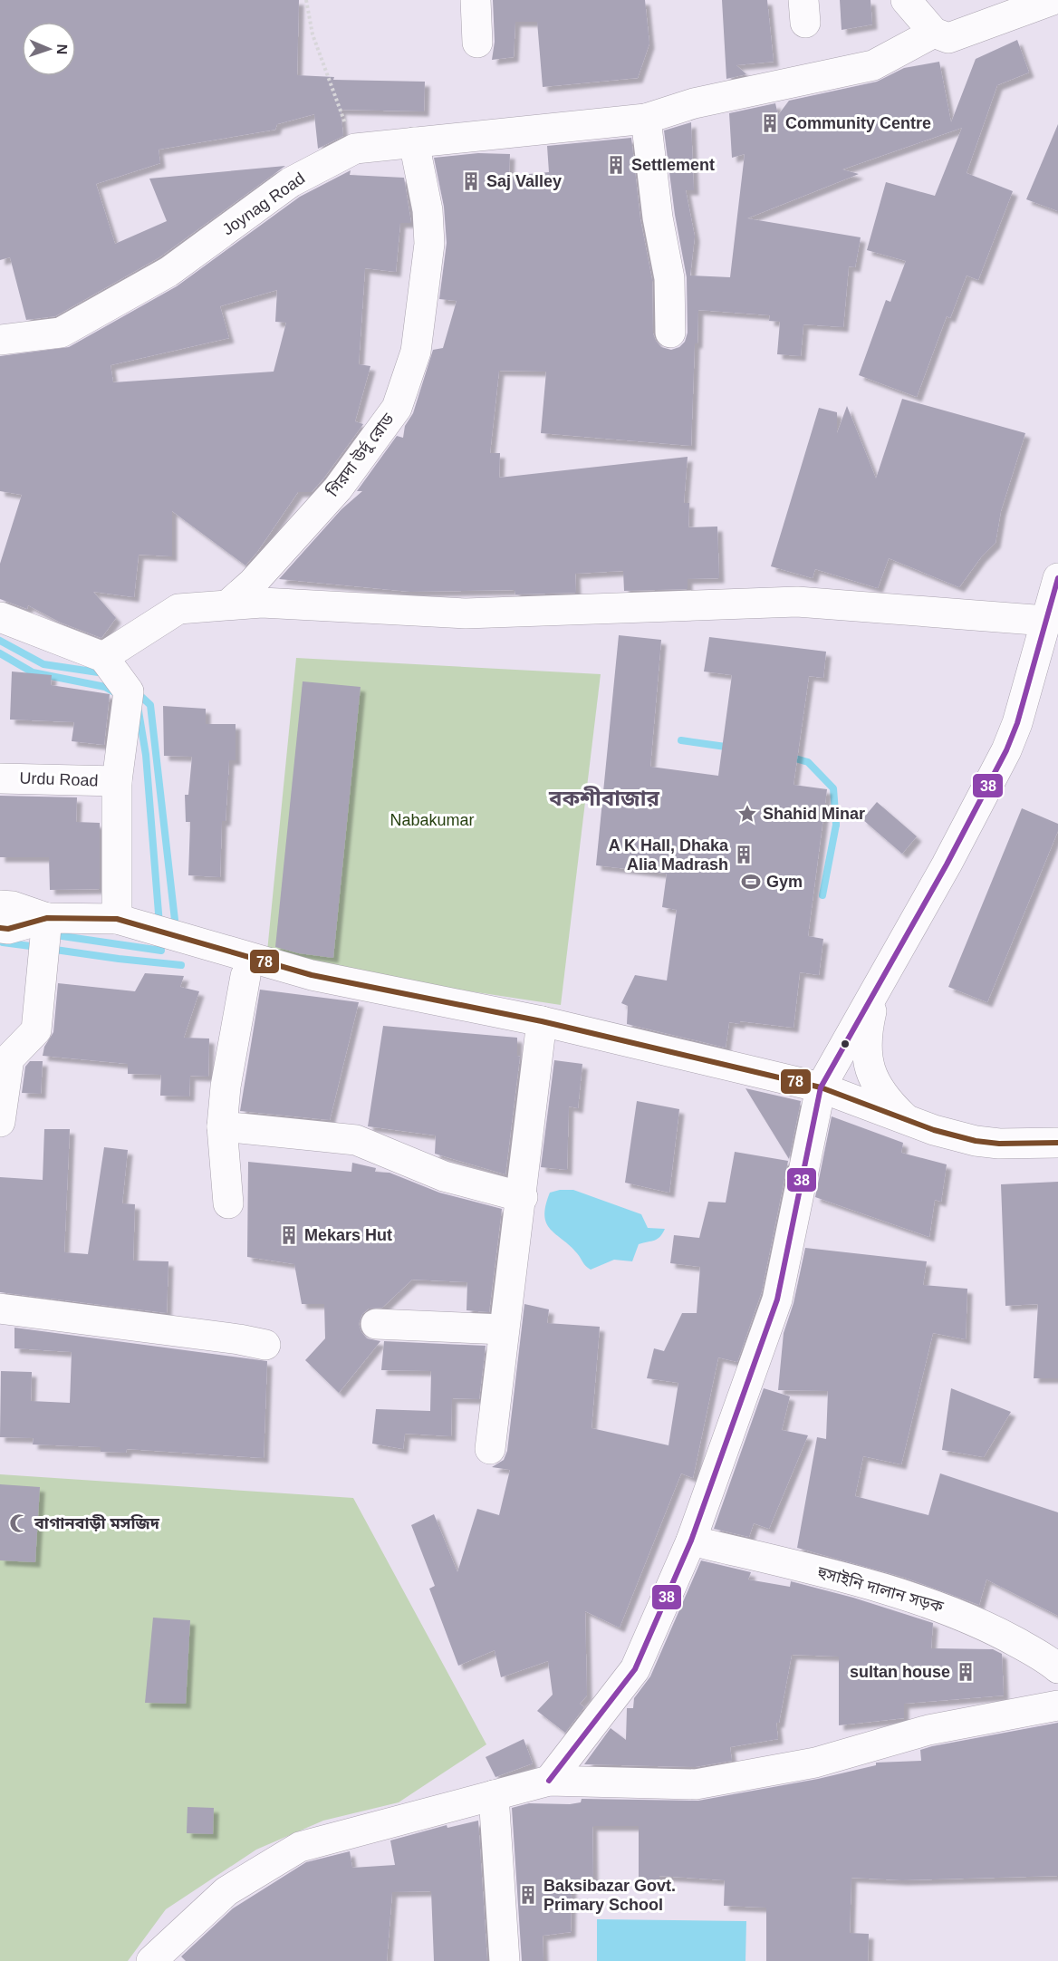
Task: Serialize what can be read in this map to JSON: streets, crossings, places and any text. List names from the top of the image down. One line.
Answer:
{"streets":{"street":["Joynag Road","গিরদা উর্দু রোড","Urdu Road","হুসাইনি দালান সড়ক"]},"crossings":[["Joynag Road","গিরদা উর্দু রোড"]],"districts":["বকশীবাজার"],"parks":["Nabakumar"],"places":{"building":["Community Centre","Settlement","Saj Valley","A K Hall, Dhaka Alia Madrash","Mekars Hut","sultan house","Baksibazar Govt. Primary School"],"place":["Shahid Minar"],"sports":["Gym"],"mosque":["বাগানবাড়ী মসজিদ"]},"lines":["transit line 38","transit line 78"],"north":"right"}
